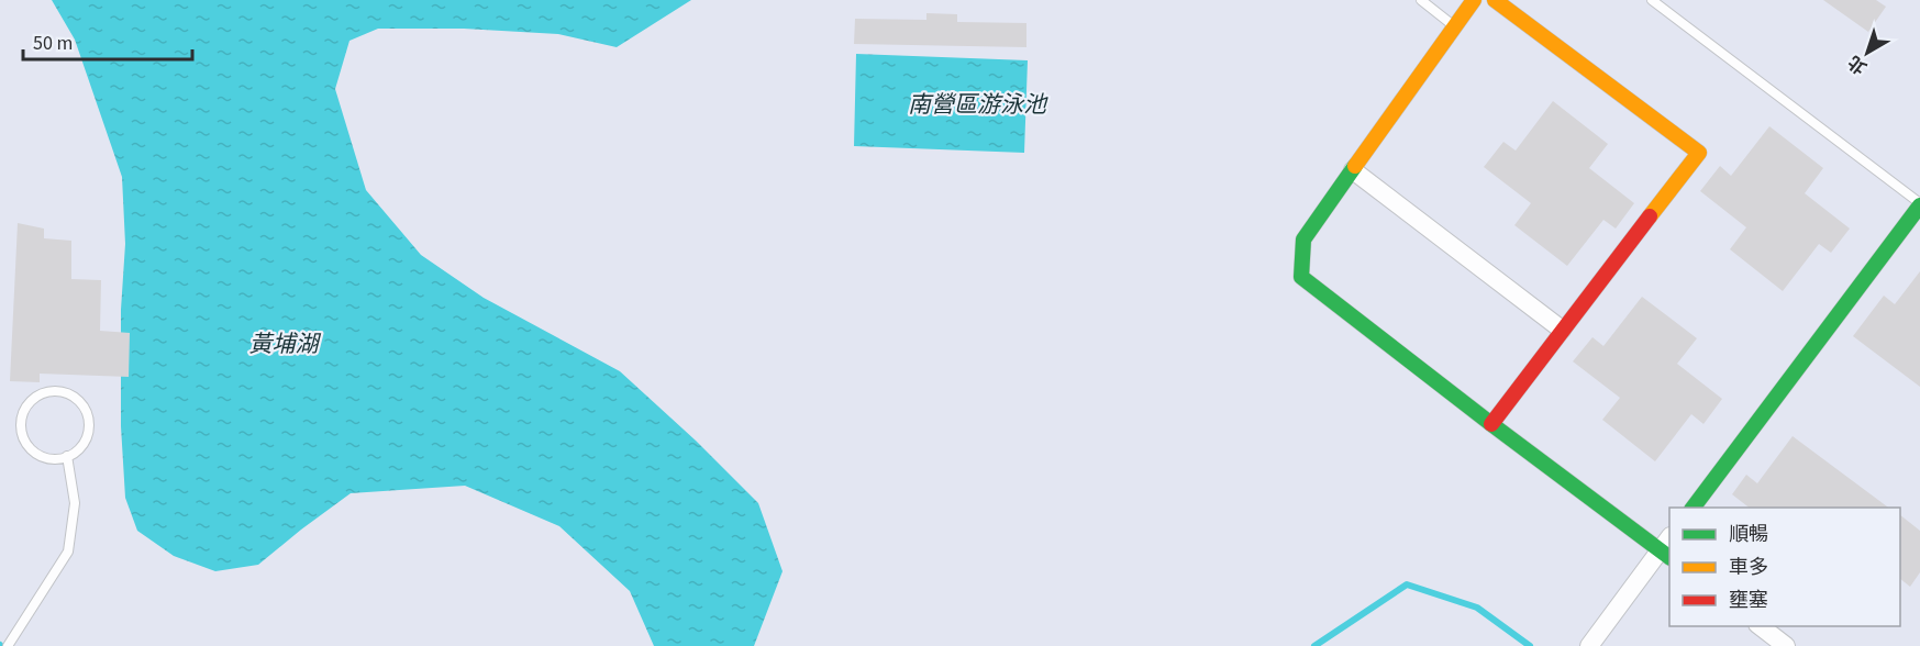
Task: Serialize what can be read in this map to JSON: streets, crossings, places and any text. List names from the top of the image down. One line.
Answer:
{"water":["南營區游泳池","黃埔湖"],"legend":["順暢","車多","壅塞"],"scale_bar":"50 m","north":"bottom left"}
